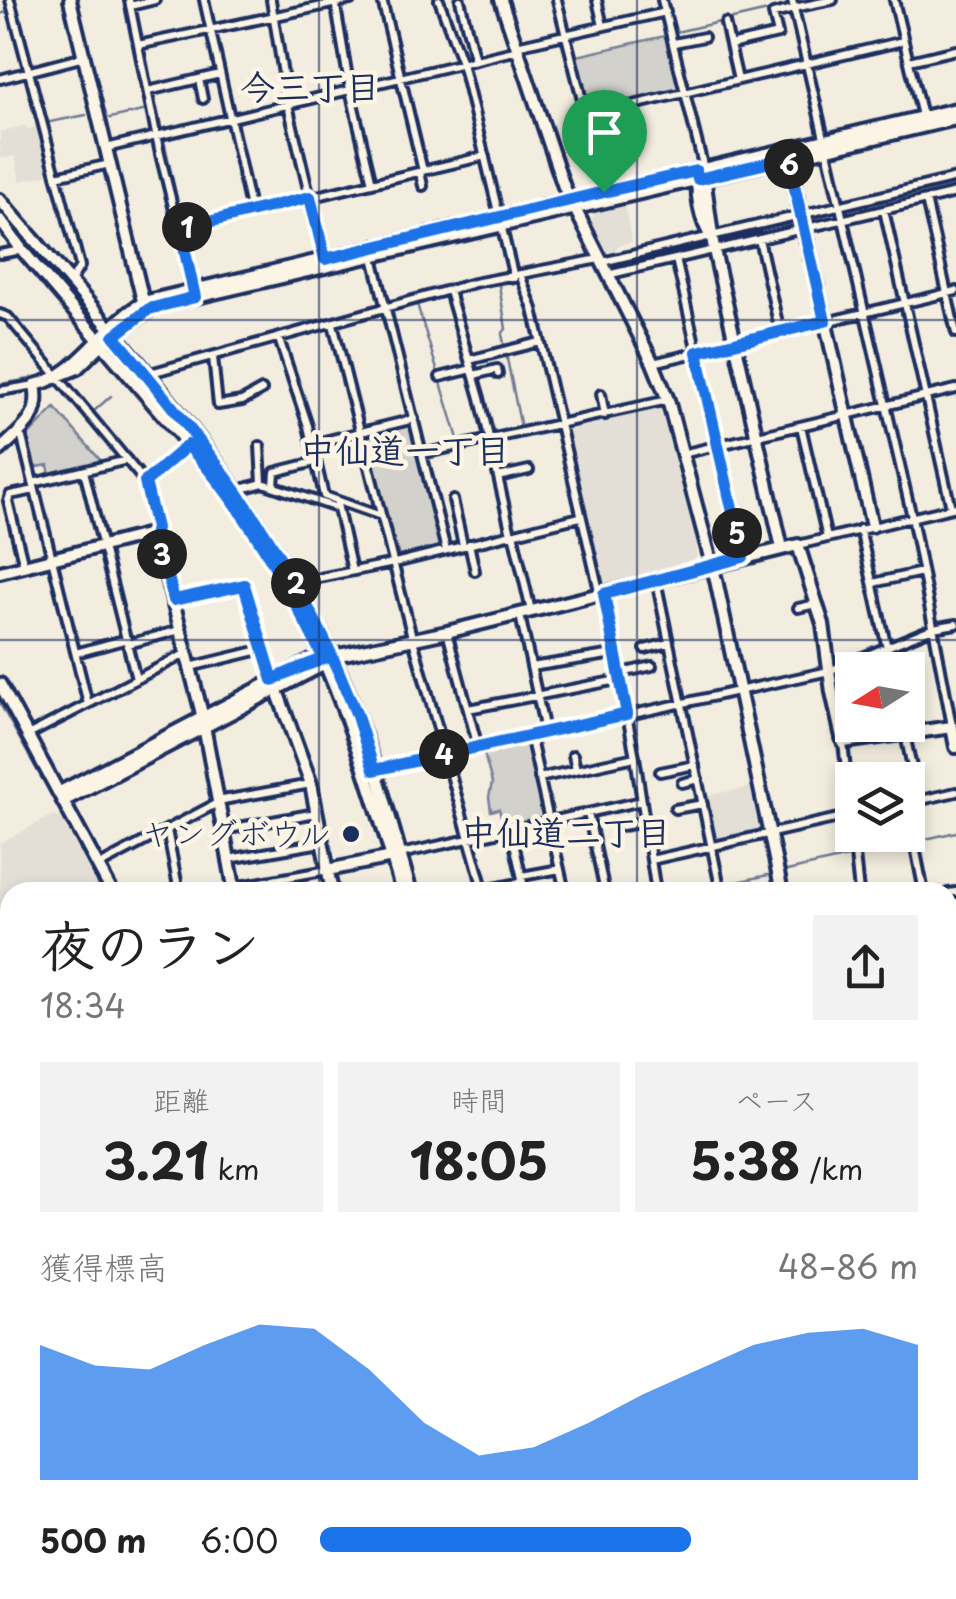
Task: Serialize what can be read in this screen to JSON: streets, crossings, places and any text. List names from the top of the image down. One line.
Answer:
{"districts":["今三丁目","中仙道一丁目","中仙道二丁目"],"places":["ヤングボウル"],"north":"left","page":{"pins":["6","1","5","3","2","4"],"heading":["夜のラン","18:34"],"stats":[["距離","3.21 km"],["時間","18:05"],["ペース","5:38 /km"]],"chart":["獲得標高","48–86 m"],"list":[{"name":"500 m","note":"6:00"}]}}
